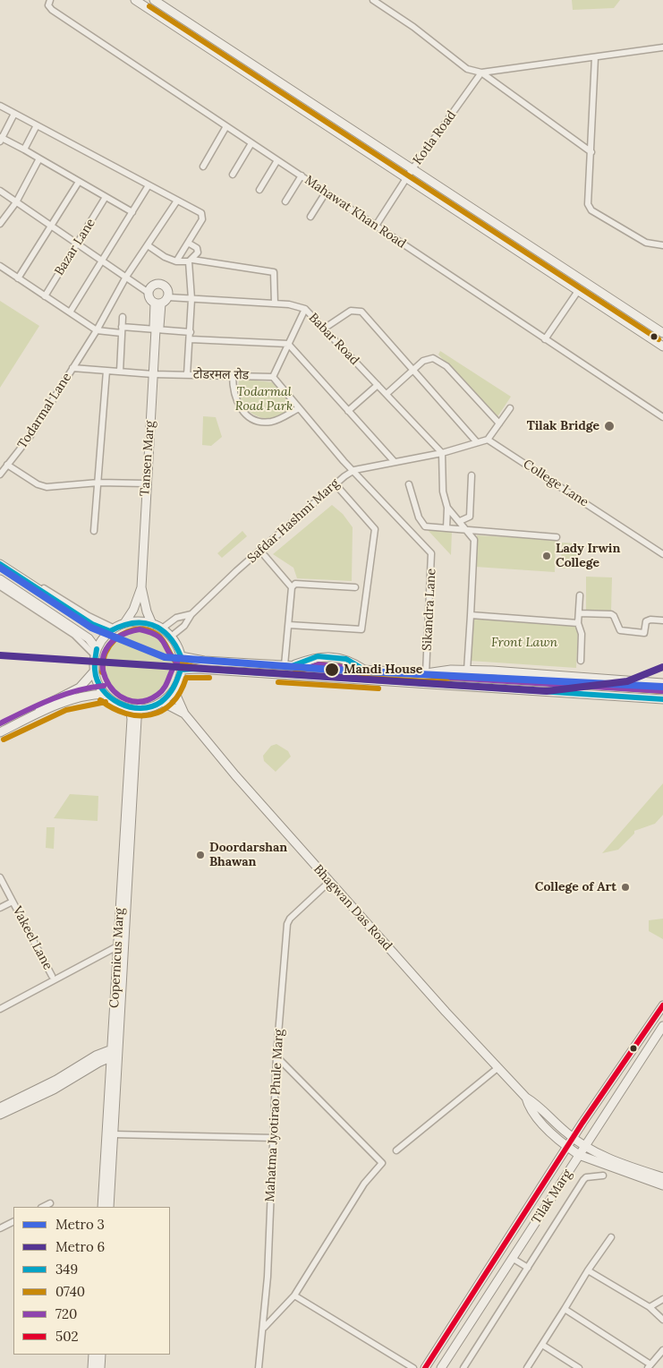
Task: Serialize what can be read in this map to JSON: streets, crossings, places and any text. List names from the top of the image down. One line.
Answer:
{"streets":{"main road":["Tansen Marg","Bhagwan Das Road","Copernicus Marg","Tilak Marg"],"street":["Kotla Road","Mahawat Khan Road","Bazar Lane","Babar Road","टोडरमल रोड","Todarmal Lane","College Lane","Safdar Hashmi Marg","Sikandra Lane","Vakeel Lane","Mahatma Jyotirao Phule Marg"]},"crossings":[["Kotla Road","Mahawat Khan Road"],["Babar Road","Tansen Marg"],["Babar Road","Safdar Hashmi Marg"],["टोडरमल रोड","Todarmal Lane"],["टोडरमल रोड","Tansen Marg"],["Tansen Marg","Safdar Hashmi Marg"],["Tansen Marg","Bhagwan Das Road"],["Tansen Marg","Copernicus Marg"],["Safdar Hashmi Marg","Sikandra Lane"],["Safdar Hashmi Marg","Bhagwan Das Road"],["Safdar Hashmi Marg","Copernicus Marg"],["Bhagwan Das Road","Copernicus Marg"],["Bhagwan Das Road","Mahatma Jyotirao Phule Marg"],["Bhagwan Das Road","Tilak Marg"]],"parks":["Todarmal Road Park","Front Lawn"],"places":["Tilak Bridge","Lady Irwin College","Mandi House","Doordarshan Bhawan","College of Art"],"lines":["transit line 0740","transit line 349","metro line 3","transit line 720","metro line 6","transit line 502"],"legend":["Metro 3","Metro 6","349","0740","720","502"]}
